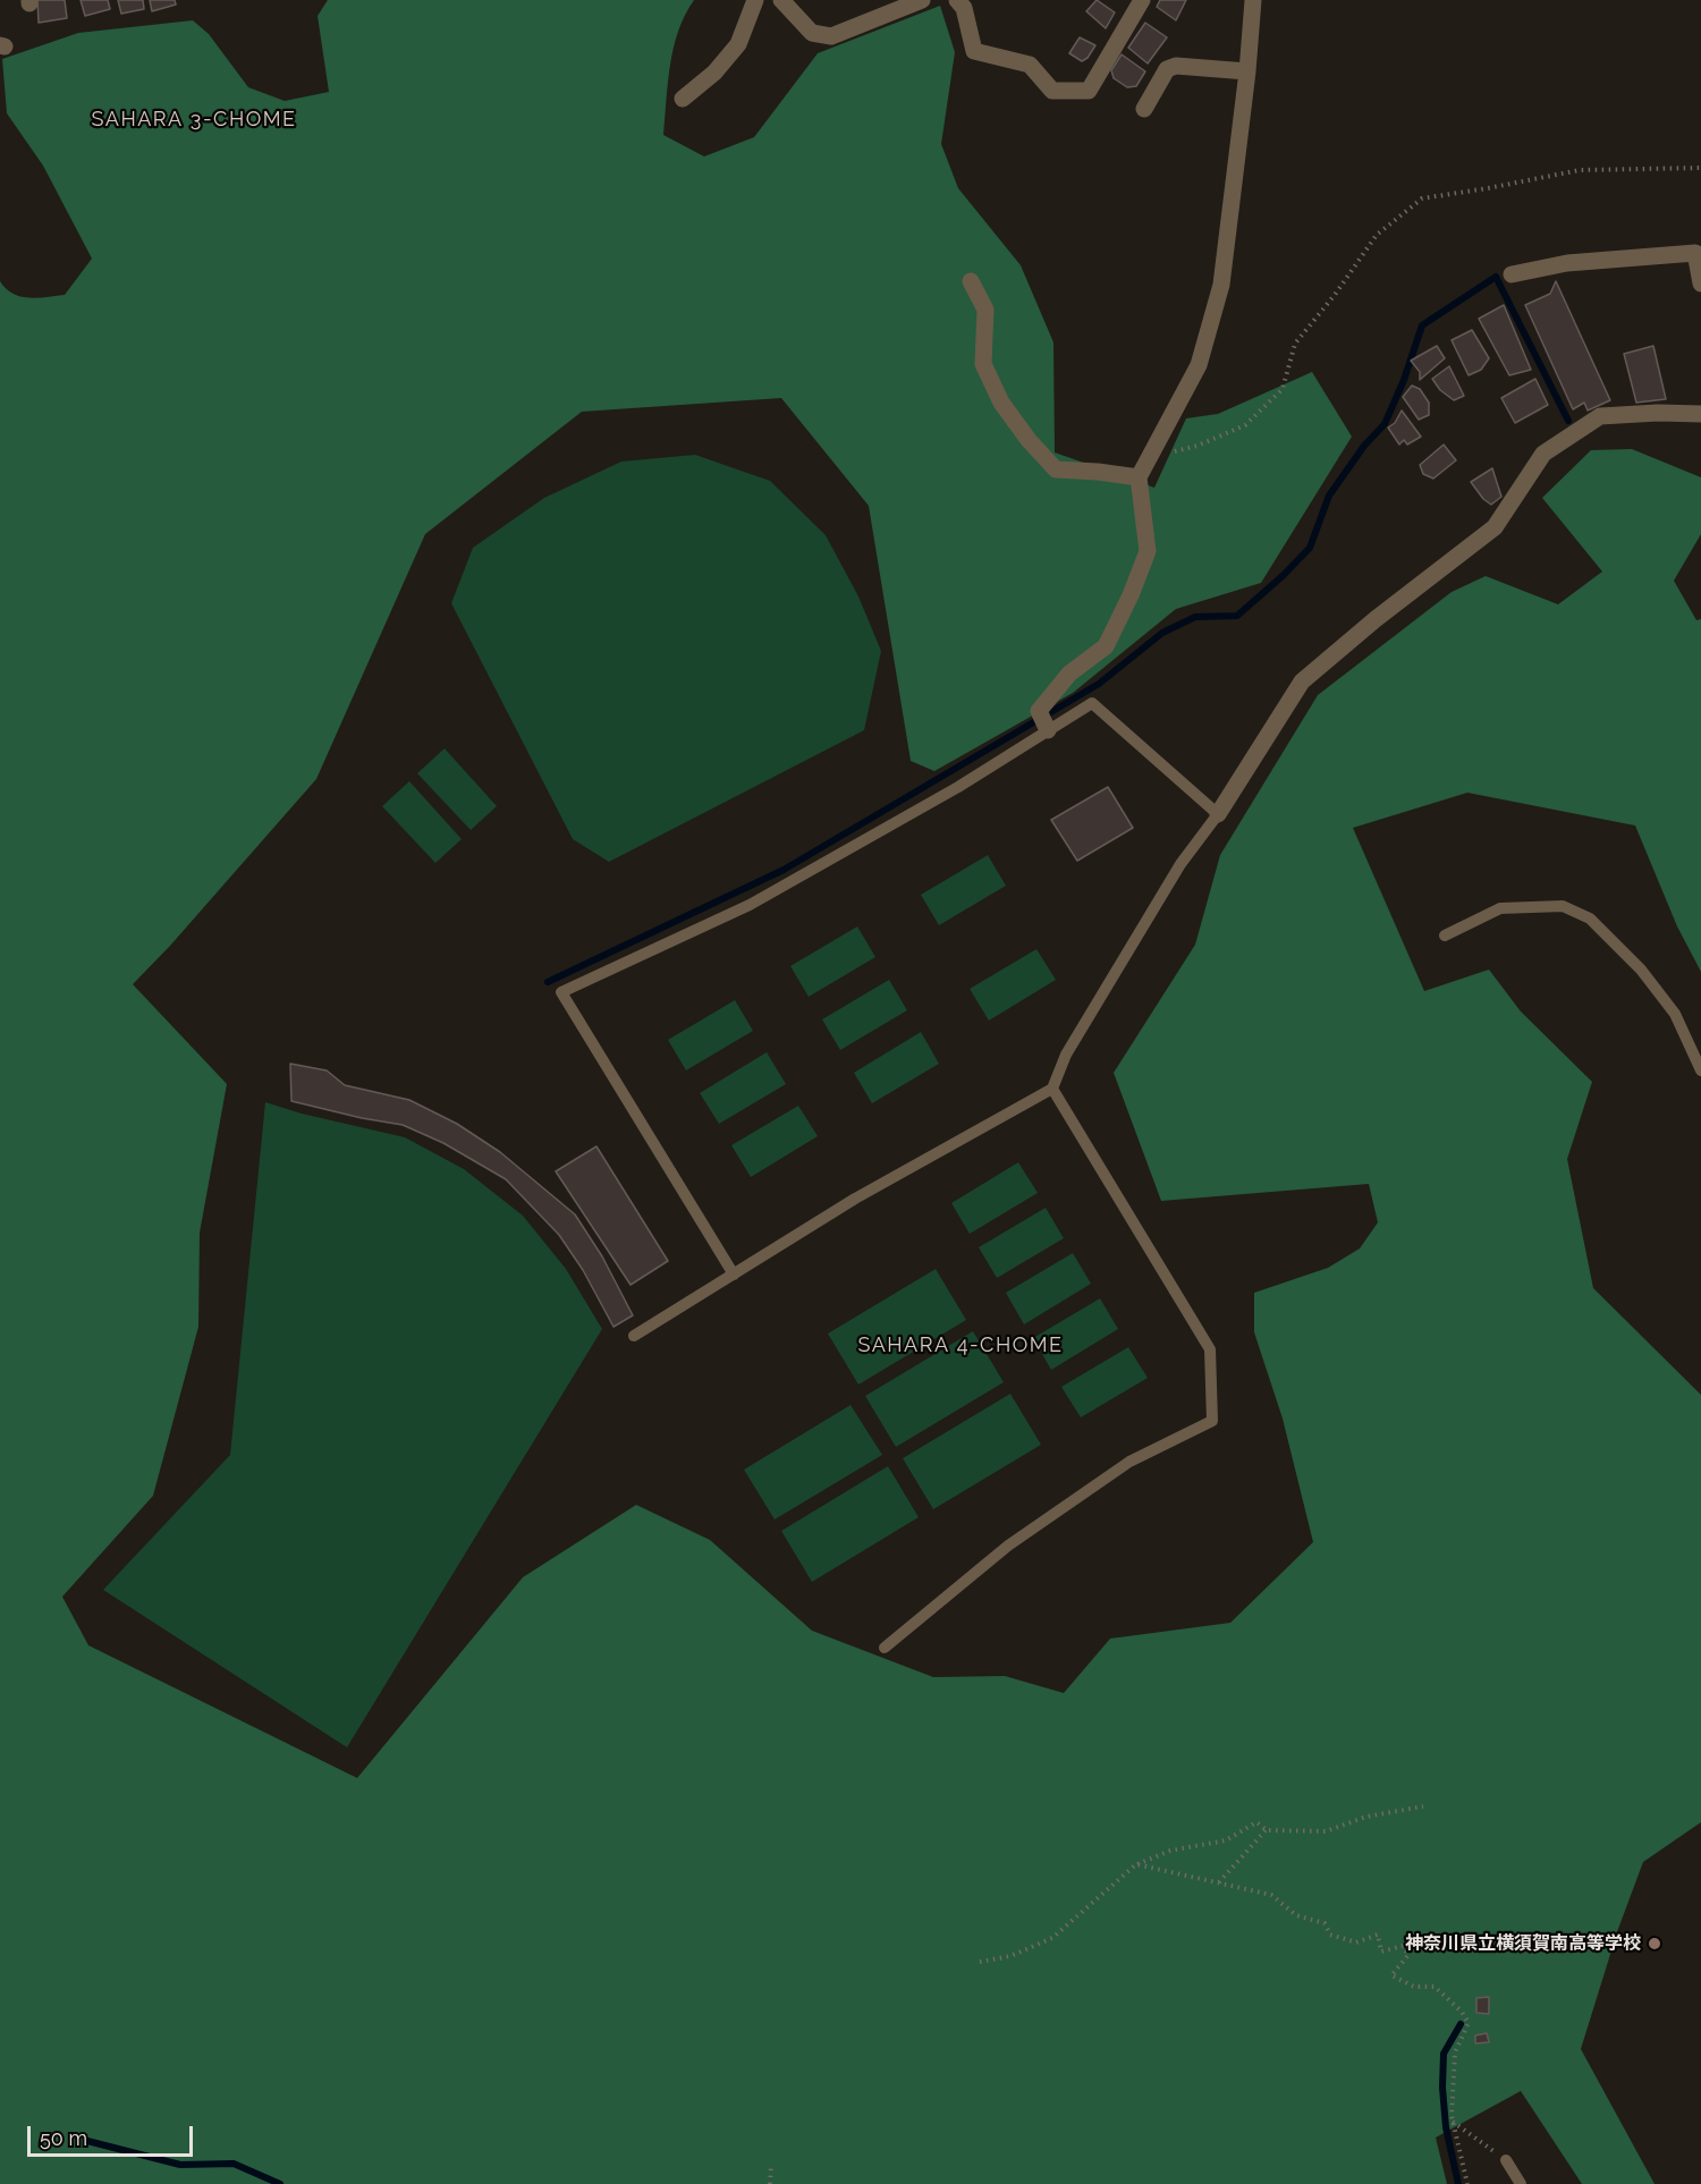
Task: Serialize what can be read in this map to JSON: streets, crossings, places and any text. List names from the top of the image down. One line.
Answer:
{"districts":["SAHARA 3-CHOME","SAHARA 4-CHOME"],"places":["神奈川県立横須賀南高等学校"],"scale_bar":"50 m"}
